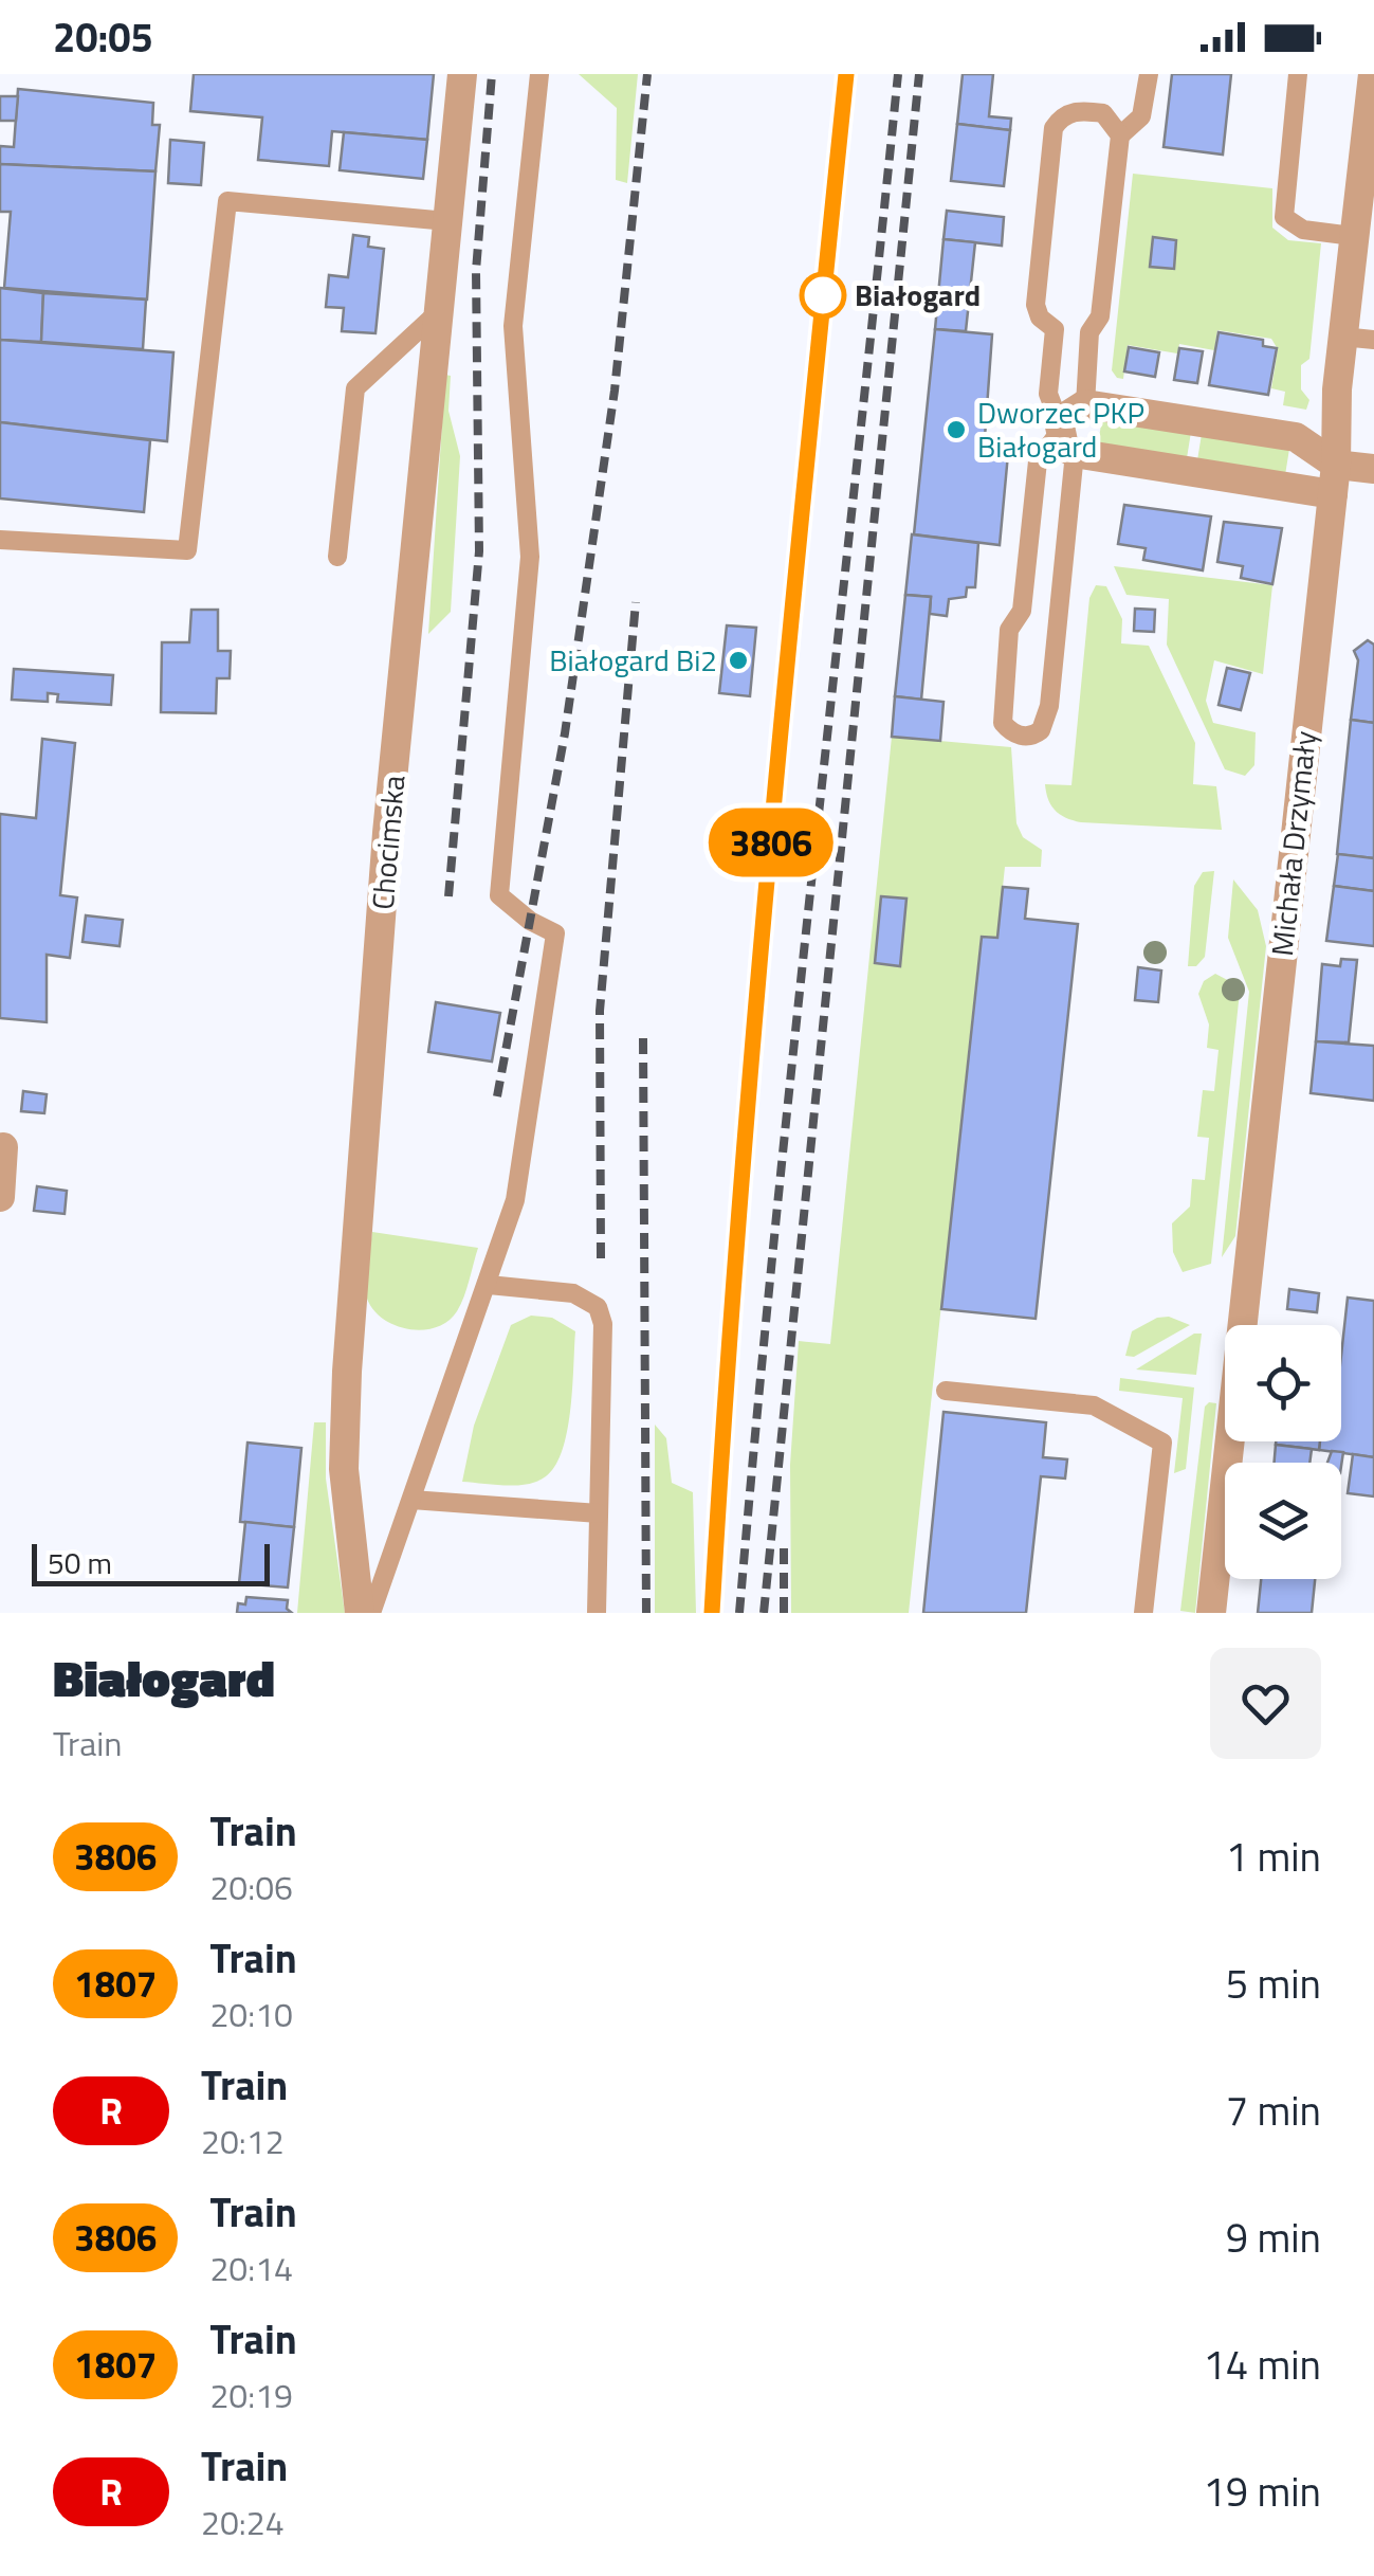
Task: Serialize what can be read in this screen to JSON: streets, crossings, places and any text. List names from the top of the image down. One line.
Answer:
{"streets":{"street":["Chocimska","Michała Drzymały"]},"places":["Białogard","Dworzec PKP Białogard","Białogard Bi2"],"scale_bar":"50 m","page":{"status":"20:05","on_map":"3806","scale":"50 m","heading":["Białogard","Train"],"list":[{"mark":"3806","name":"Train","note":"20:06","value":"1 min"},{"mark":"1807","name":"Train","note":"20:10","value":"5 min"},{"mark":"R","name":"Train","note":"20:12","value":"7 min"},{"mark":"3806","name":"Train","note":"20:14","value":"9 min"},{"mark":"1807","name":"Train","note":"20:19","value":"14 min"},{"mark":"R","name":"Train","note":"20:24","value":"19 min"}]}}
